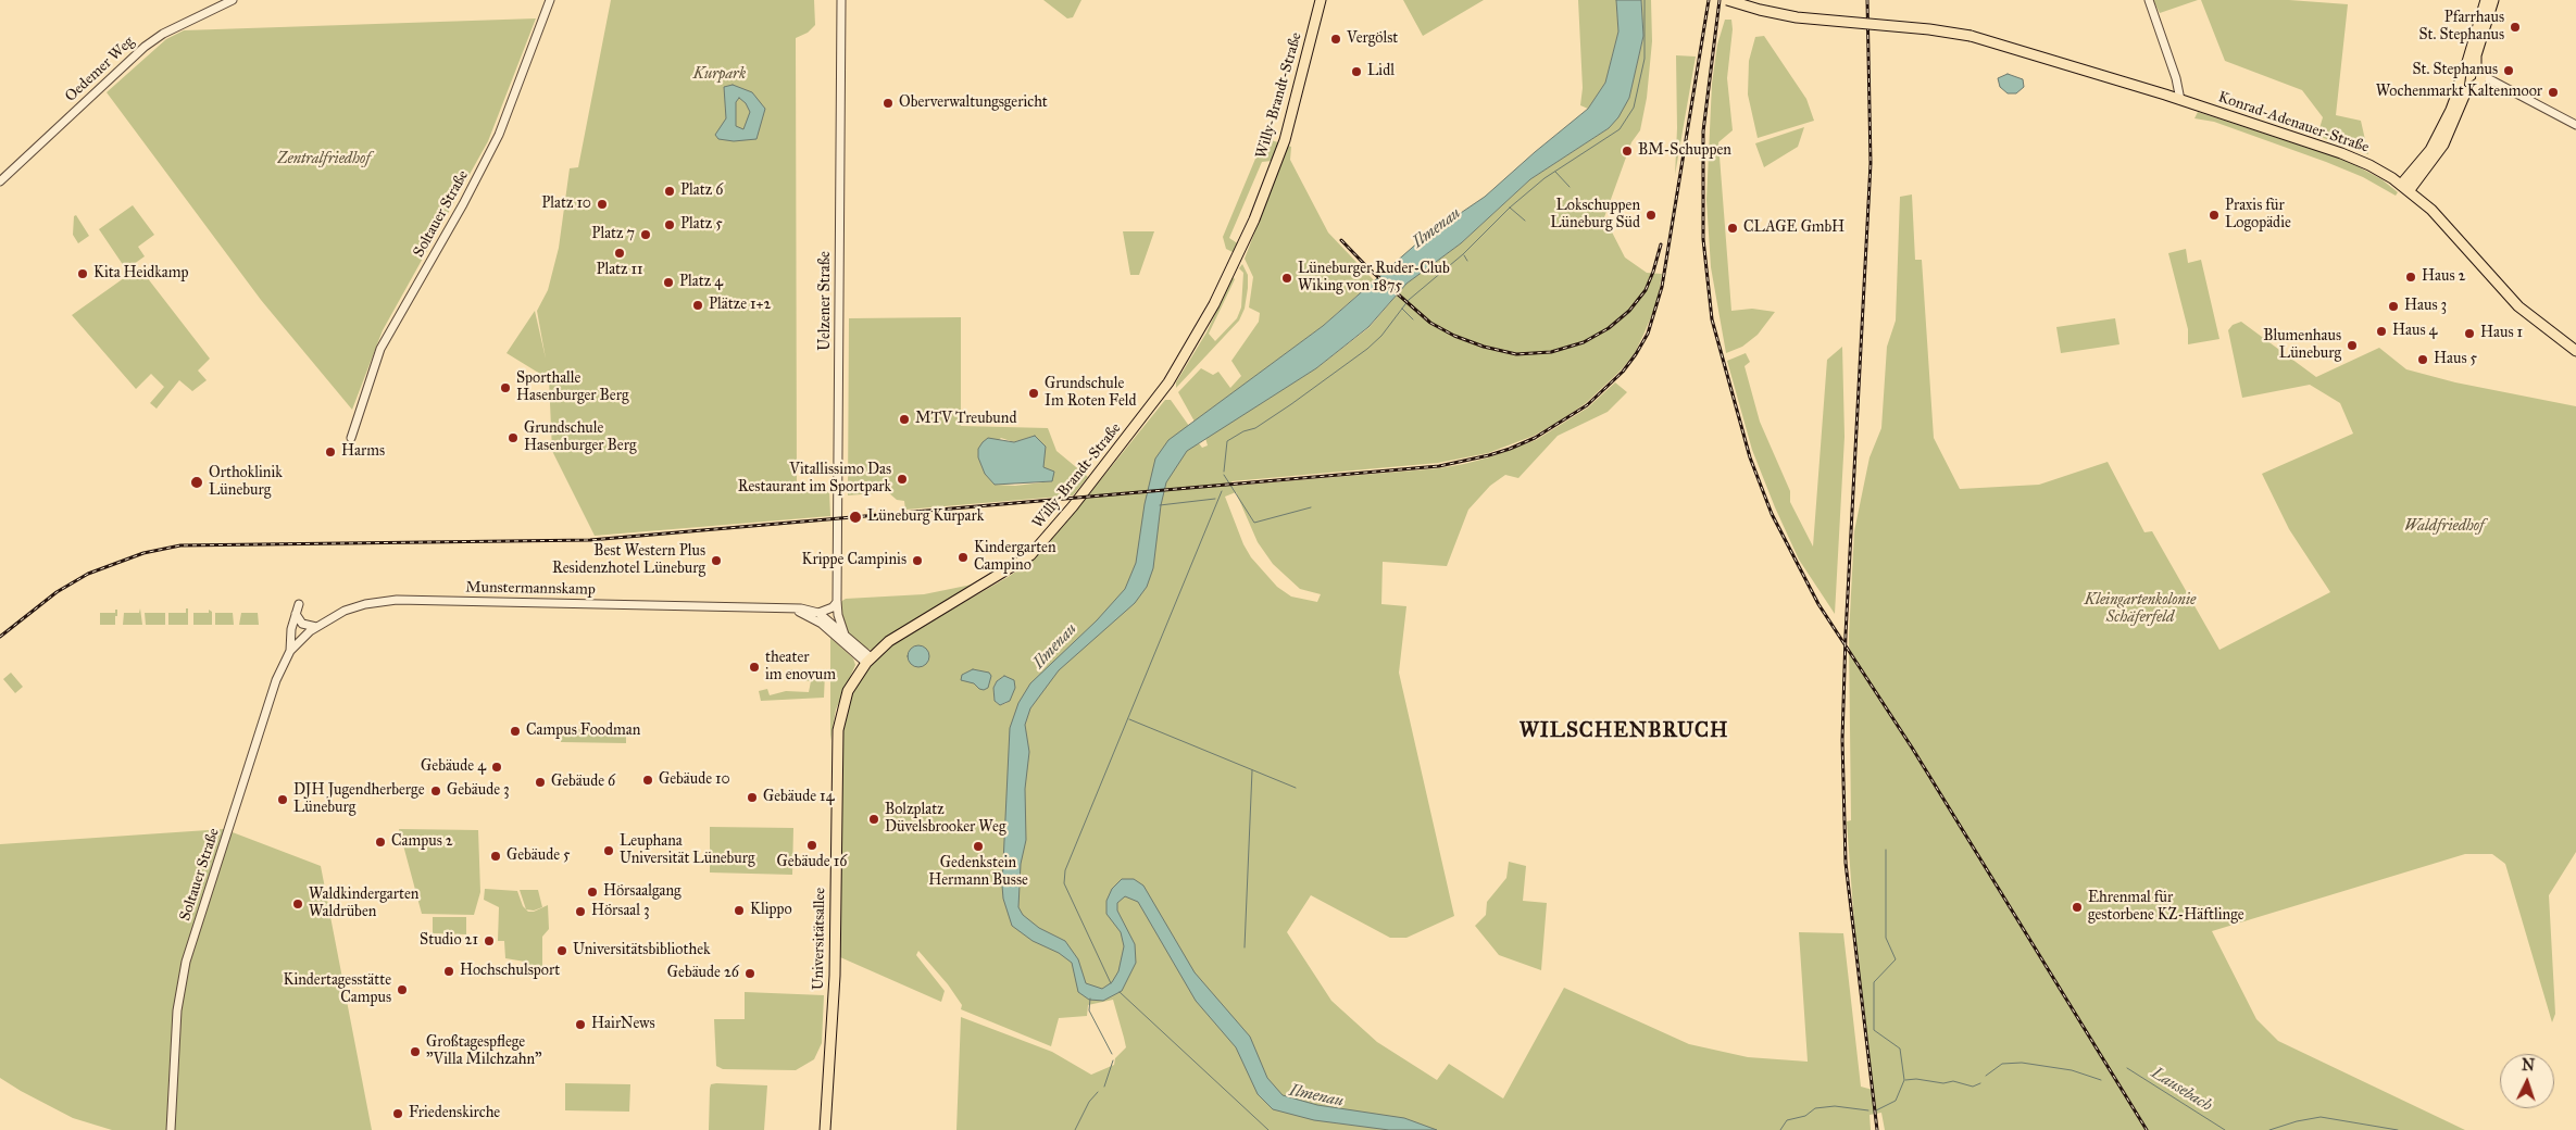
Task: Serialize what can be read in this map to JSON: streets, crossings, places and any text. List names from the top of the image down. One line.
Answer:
{"streets":{"main road":["Willy-Brandt-Straße","Konrad-Adenauer-Straße","Universitätsallee"],"street":["Oedemer Weg","Soltauer Straße","Uelzener Straße","Munstermannskamp"]},"crossings":[["Willy-Brandt-Straße","Munstermannskamp"],["Willy-Brandt-Straße","Universitätsallee"],["Soltauer Straße","Munstermannskamp"],["Uelzener Straße","Munstermannskamp"]],"districts":["WILSCHENBRUCH"],"water":["Ilmenau","Lausebach"],"parks":["Kurpark","Zentralfriedhof","Waldfriedhof","Kleingartenkolonie Schäferfeld"],"places":["Pfarrhaus St. Stephanus","Vergölst","St. Stephanus","Lidl","Wochenmarkt Kaltenmoor","Oberverwaltungsgericht","BM-Schuppen","Platz 6","Platz 10","Lokschuppen Lüneburg Süd","Praxis für Logopädie","Platz 5","CLAGE GmbH","Platz 7","Platz 11","Kita Heidkamp","Haus 2","Lüneburger Ruder-Club Wiking von 1875","Platz 4","Plätze 1+2","Haus 3","Haus 4","Haus 1","Blumenhaus Lüneburg","Haus 5","Sporthalle Hasenburger Berg","Grundschule Im Roten Feld","MTV Treubund","Grundschule Hasenburger Berg","Harms","Vitallissimo Das Restaurant im Sportpark","Orthoklinik Lüneburg","Lüneburg Kurpark","Kindergarten Campino","Best Western Plus Residenzhotel Lüneburg","Krippe Campinis","theater im enovum","Campus Foodman","Gebäude 4","Gebäude 10","Gebäude 6","Gebäude 3","Gebäude 14","DJH Jugendherberge Lüneburg","Bolzplatz Düvelsbrooker Weg","Campus 2","Gebäude 16","Gedenkstein Hermann Busse","Leuphana Universität Lüneburg","Gebäude 5","Hörsaalgang","Waldkindergarten Waldrüben","Ehrenmal für gestorbene KZ-Häftlinge","Klippo","Hörsaal 3","Studio 21","Universitätsbibliothek","Hochschulsport","Gebäude 26","Kindertagesstätte Campus","HairNews","Großtagespflege \"Villa Milchzahn\"","Friedenskirche"],"north":"top"}
